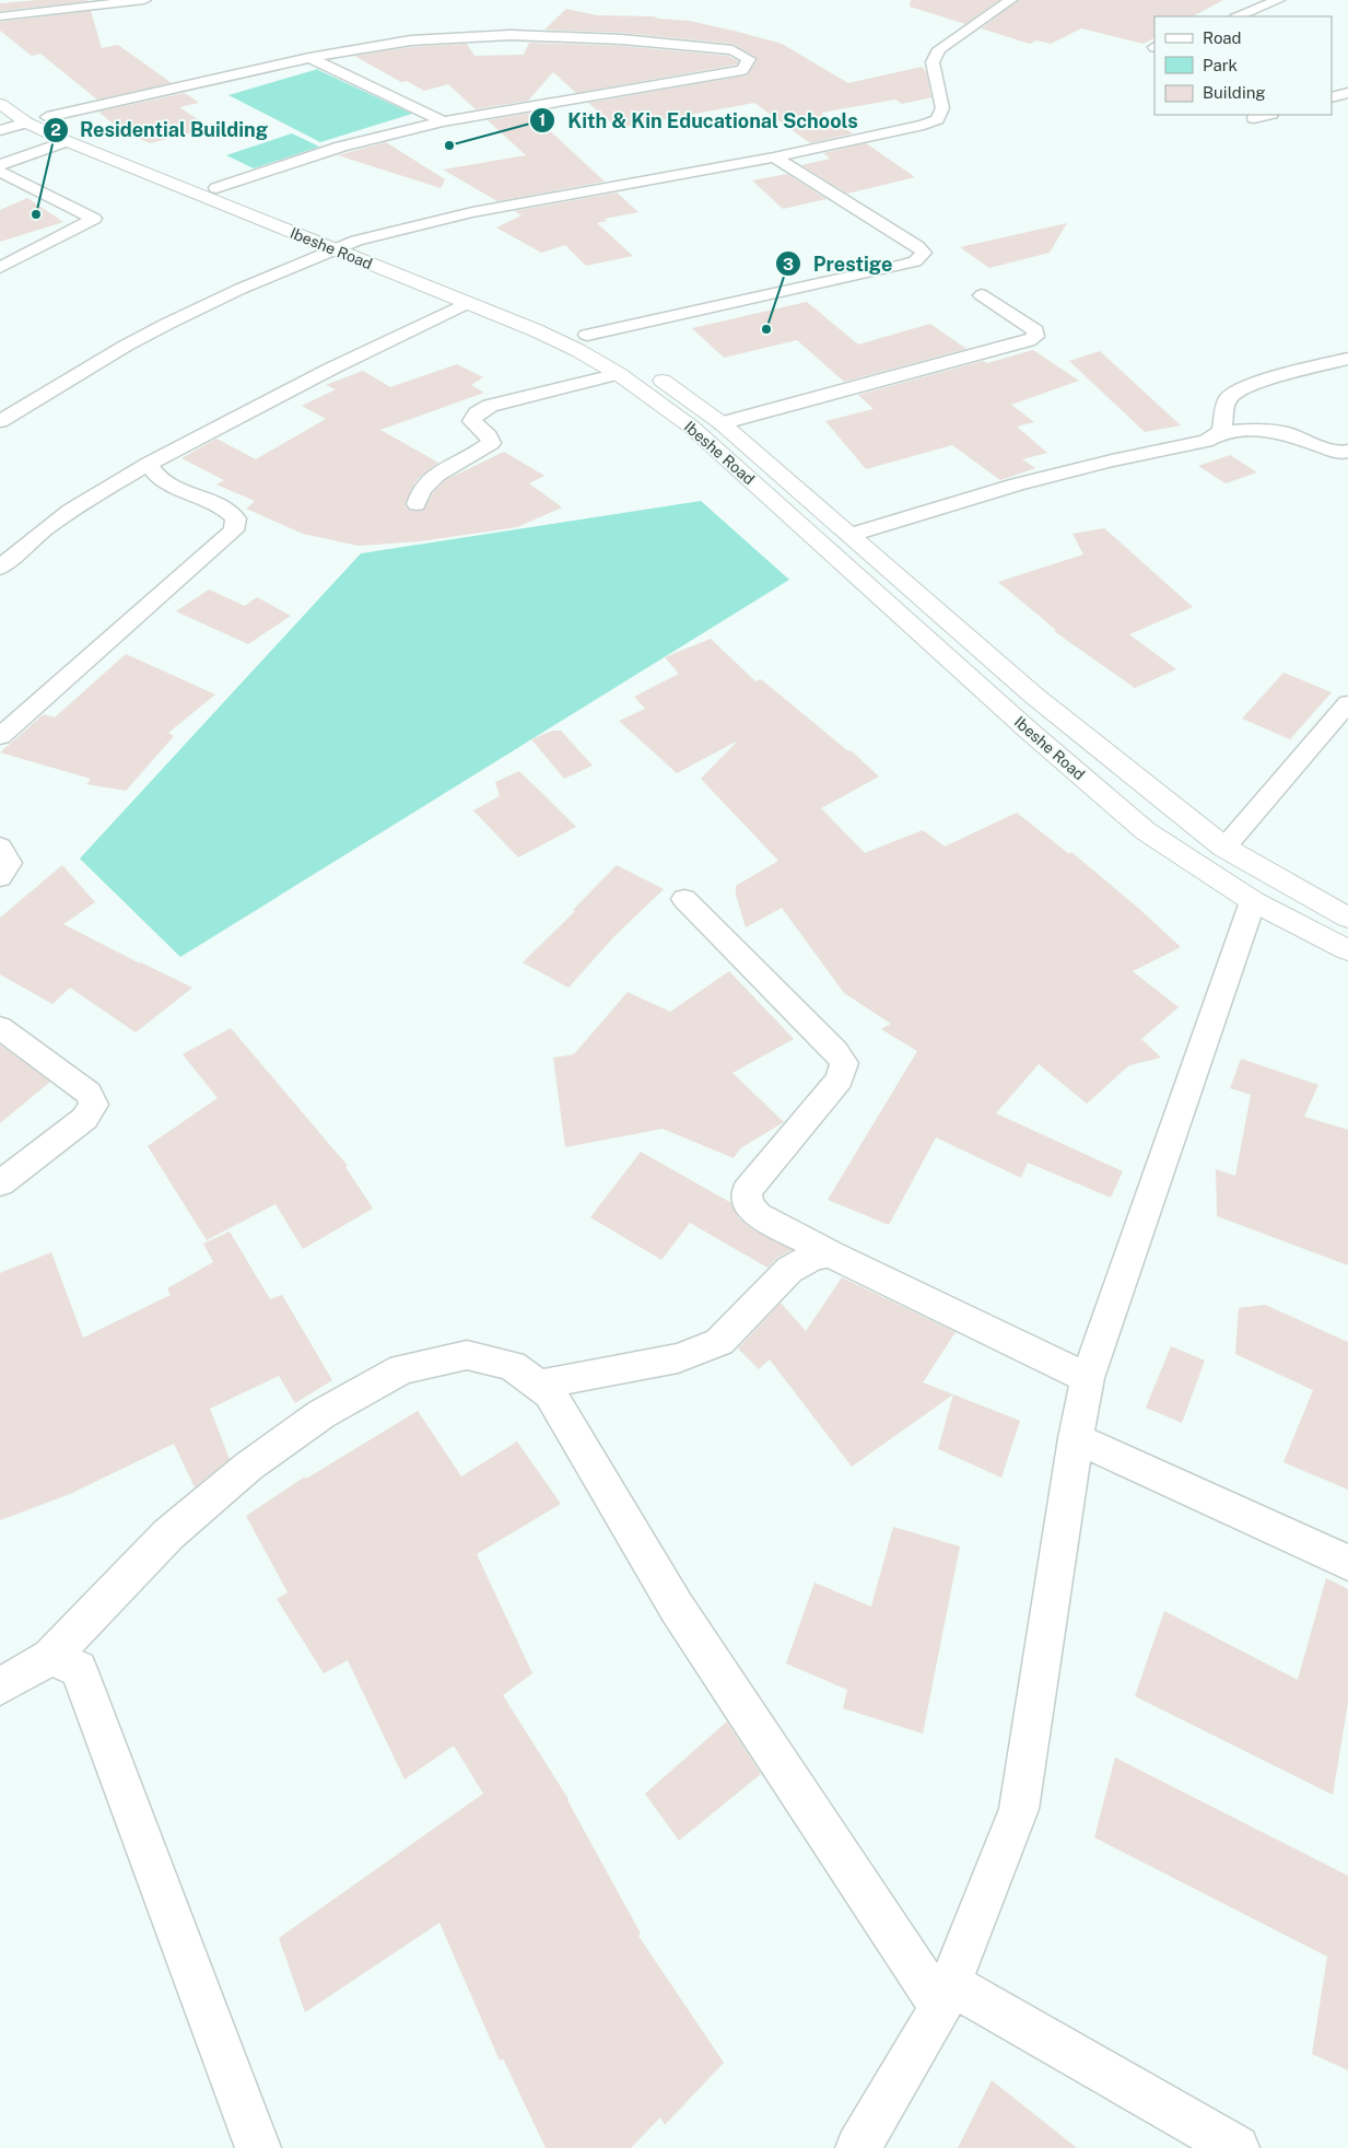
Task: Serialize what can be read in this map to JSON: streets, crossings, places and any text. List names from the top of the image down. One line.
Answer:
{"streets":{"main road":["Ibeshe Road"]},"places":["Kith & Kin Educational Schools","Residential Building","Prestige"],"legend":["Road","Park","Building"]}
